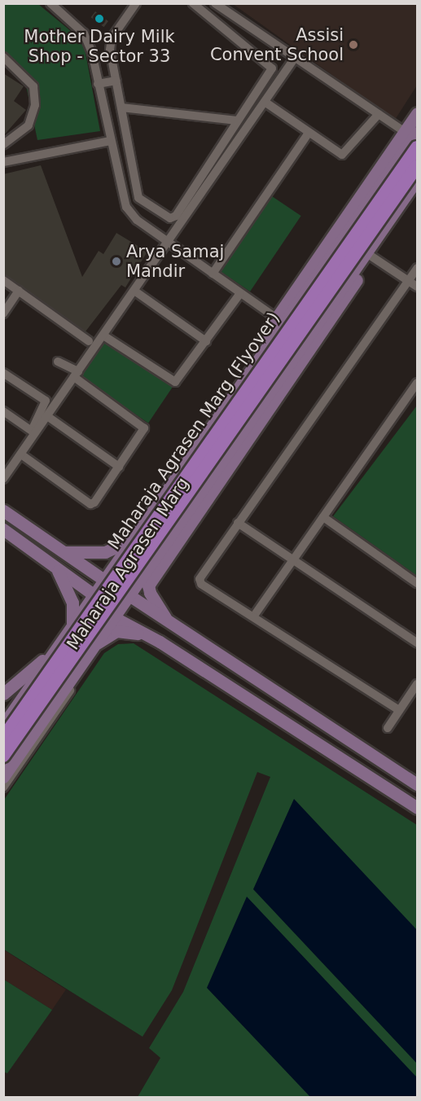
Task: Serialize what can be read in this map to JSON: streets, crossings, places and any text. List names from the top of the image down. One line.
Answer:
{"streets":{"main road":["Maharaja Agrasen Marg (Flyover)"],"street":["Maharaja Agrasen Marg"]},"crossings":[["Maharaja Agrasen Marg (Flyover)","Maharaja Agrasen Marg"]],"places":["Mother Dairy Milk Shop - Sector 33","Assisi Convent School","Arya Samaj Mandir"]}
